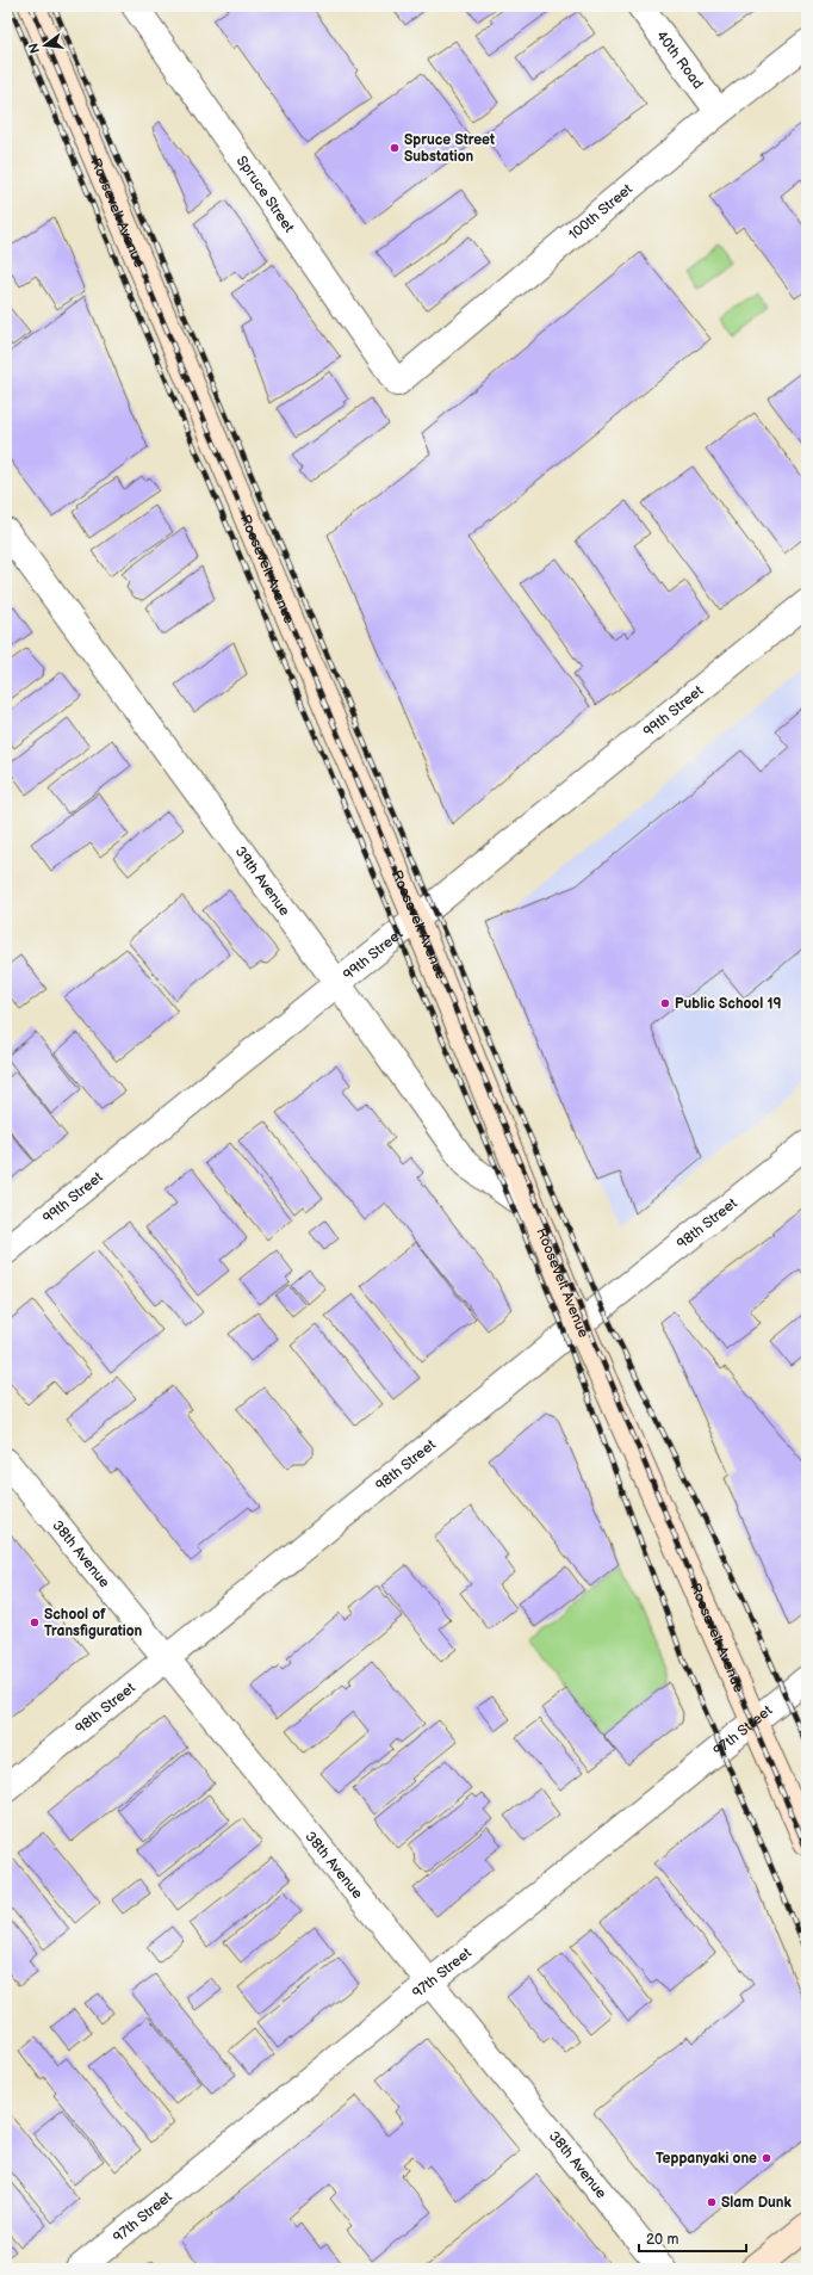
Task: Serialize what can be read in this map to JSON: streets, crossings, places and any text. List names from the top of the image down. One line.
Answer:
{"streets":{"main road":["Roosevelt Avenue"],"street":["40th Road","Spruce Street","100th Street","99th Street","39th Avenue","98th Street","38th Avenue","97th Street"]},"crossings":[["40th Road","100th Street"],["Spruce Street","100th Street"],["Roosevelt Avenue","99th Street"],["Roosevelt Avenue","39th Avenue"],["Roosevelt Avenue","98th Street"],["Roosevelt Avenue","97th Street"],["99th Street","39th Avenue"],["98th Street","38th Avenue"],["38th Avenue","97th Street"]],"places":["Spruce Street Substation","Public School 19","School of Transfiguration","Teppanyaki one","Slam Dunk"],"scale_bar":"20 m","north":"left"}
